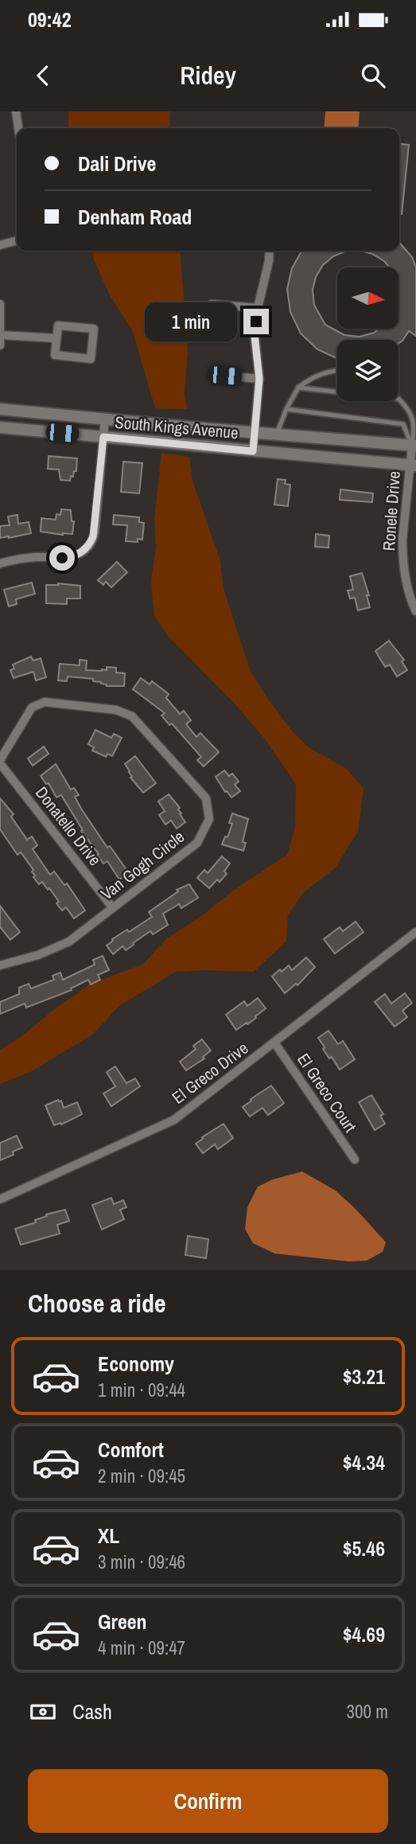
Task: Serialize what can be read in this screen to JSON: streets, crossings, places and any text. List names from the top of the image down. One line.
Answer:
{"streets":{"main road":["South Kings Avenue"],"street":["Ronele Drive","Donatello Drive","Van Gogh Circle","El Greco Drive","El Greco Court"]},"crossings":[["South Kings Avenue","Ronele Drive"],["Donatello Drive","Van Gogh Circle"],["El Greco Drive","El Greco Court"]],"north":"right","page":{"status":"09:42","header":"Ridey","banner":["Dali Drive","Denham Road"],"bubble":"1 min","heading":"Choose a ride","list":[{"name":"Economy","note":"1 min · 09:44","value":"$3.21"},{"name":"Comfort","note":"2 min · 09:45","value":"$4.34"},{"name":"XL","note":"3 min · 09:46","value":"$5.46"},{"name":"Green","note":"4 min · 09:47","value":"$4.69"}],"pay":["Cash","300 m"],"buttons":"Confirm"}}
